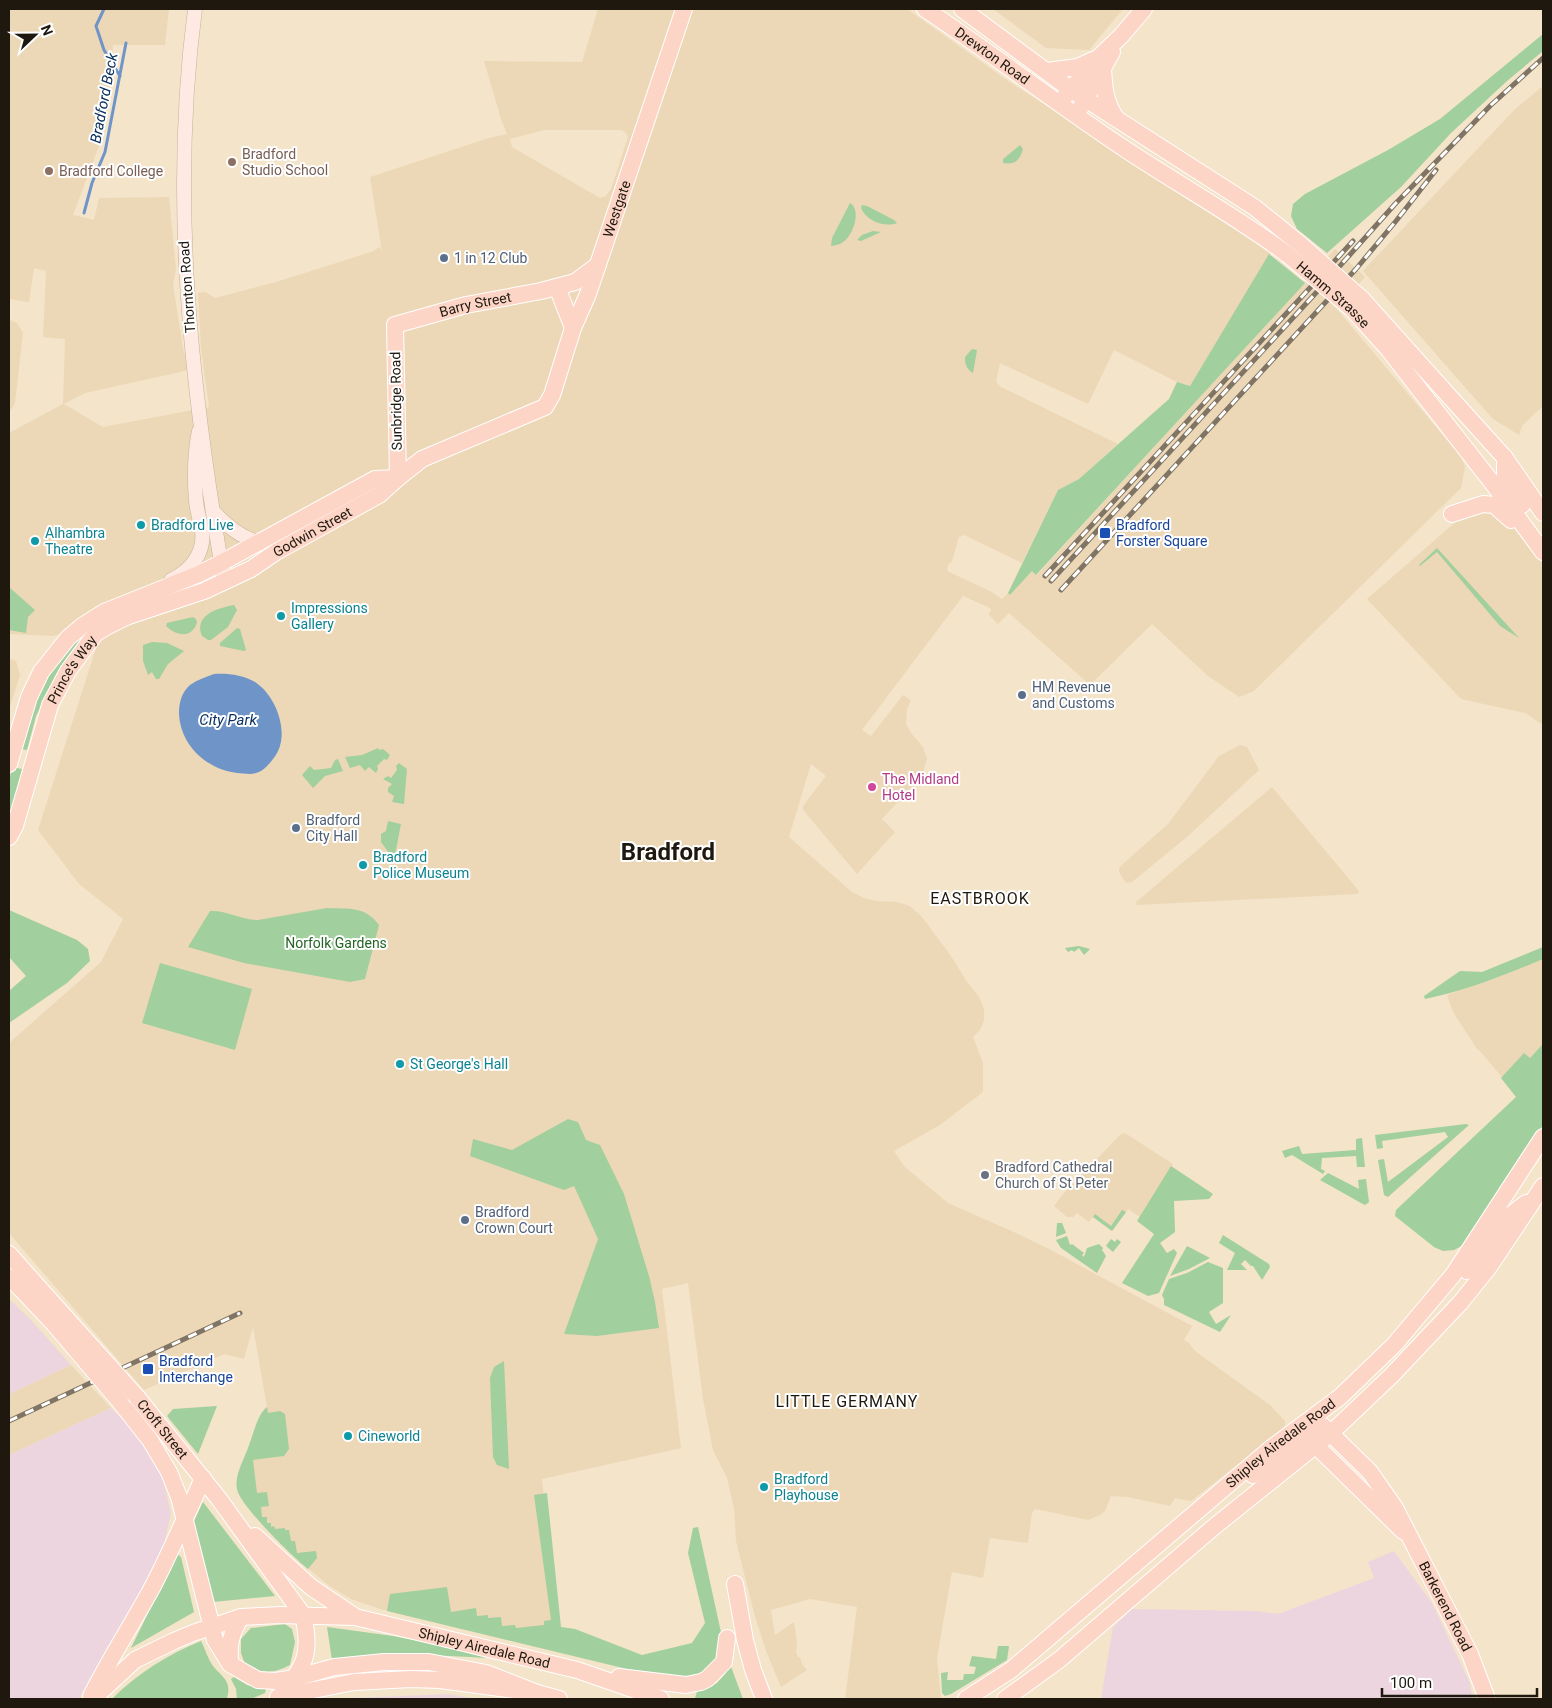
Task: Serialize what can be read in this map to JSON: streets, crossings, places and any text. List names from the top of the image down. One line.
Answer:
{"streets":{"main road":["Drewton Road","Westgate","Thornton Road","Hamm Strasse","Barry Street","Sunbridge Road","Godwin Street","Prince's Way","Croft Street","Shipley Airedale Road","Barkerend Road"]},"crossings":[["Drewton Road","Hamm Strasse"],["Westgate","Barry Street"],["Westgate","Godwin Street"],["Thornton Road","Godwin Street"],["Thornton Road","Prince's Way"],["Barry Street","Sunbridge Road"],["Sunbridge Road","Godwin Street"],["Godwin Street","Prince's Way"],["Croft Street","Shipley Airedale Road"],["Shipley Airedale Road","Barkerend Road"]],"districts":["Bradford","EASTBROOK","LITTLE GERMANY"],"water":["Bradford Beck","City Park"],"parks":["Norfolk Gardens"],"places":{"other":["Bradford Studio School","Bradford College","1 in 12 Club","Bradford Live","Alhambra Theatre","Impressions Gallery","HM Revenue and Customs","The Midland Hotel","Bradford City Hall","Bradford Police Museum","St George's Hall","Bradford Cathedral Church of St Peter","Bradford Crown Court","Cineworld","Bradford Playhouse"],"transit":["Bradford Forster Square","Bradford Interchange"]},"scale_bar":"100 m","north":"right"}
